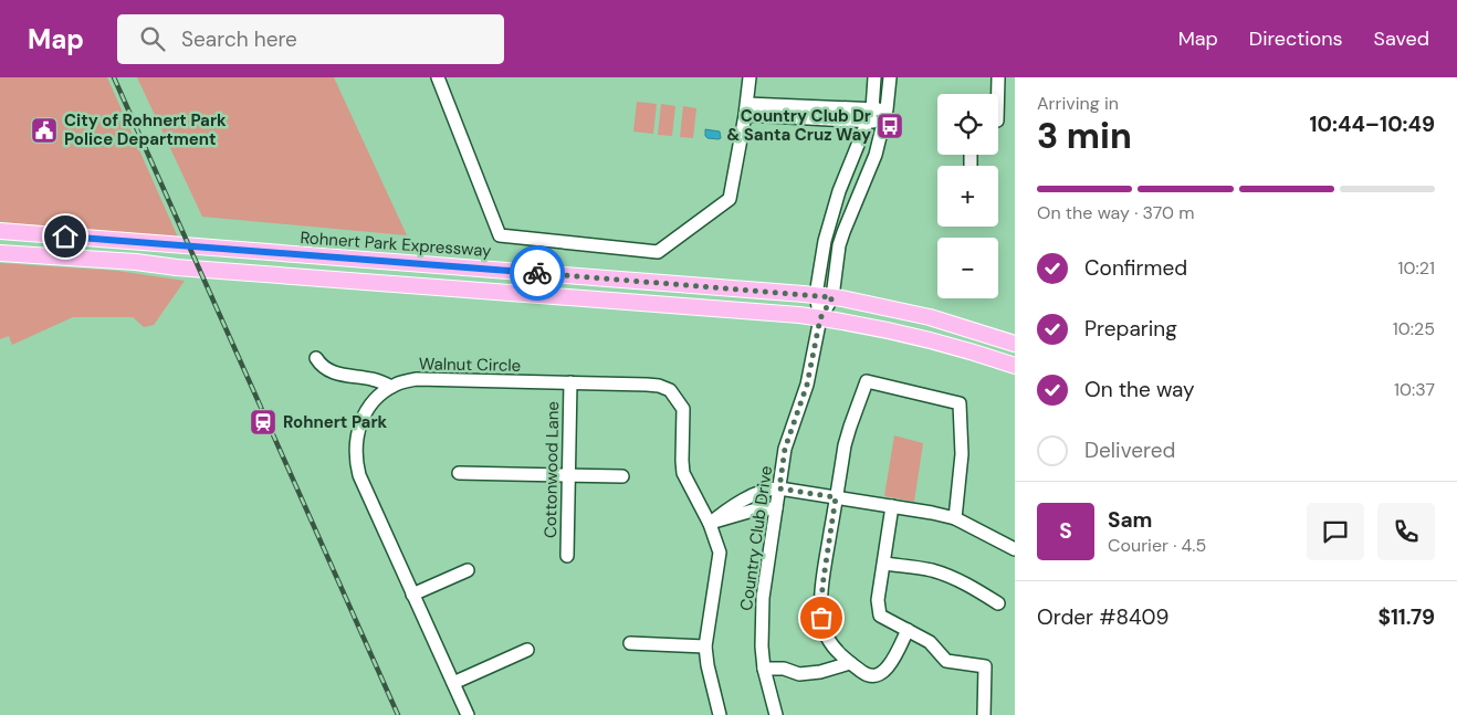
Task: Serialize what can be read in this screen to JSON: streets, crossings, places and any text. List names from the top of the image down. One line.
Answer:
{"streets":{"main road":["Rohnert Park Expressway"],"street":["Walnut Circle","Cottonwood Lane","Country Club Drive"]},"crossings":[["Rohnert Park Expressway","Country Club Drive"],["Walnut Circle","Cottonwood Lane"]],"places":{"bus stop":["Country Club Dr & Santa Cruz Way"],"public building":["City of Rohnert Park Police Department"],"station":["Rohnert Park"]},"page":{"header":"Map","search":"Search here","nav":["Map","Directions","Saved"],"heading":["3 min","Arriving in","10:44–10:49"],"panel":["Sam","Courier · 4.5","Order #8409","$11.79"],"map_buttons":["+","−"],"bar":"On the way · 370 m","list":[["Confirmed","10:21"],["Preparing","10:25"],["On the way","10:37"],"Delivered"],"round":"S"}}
